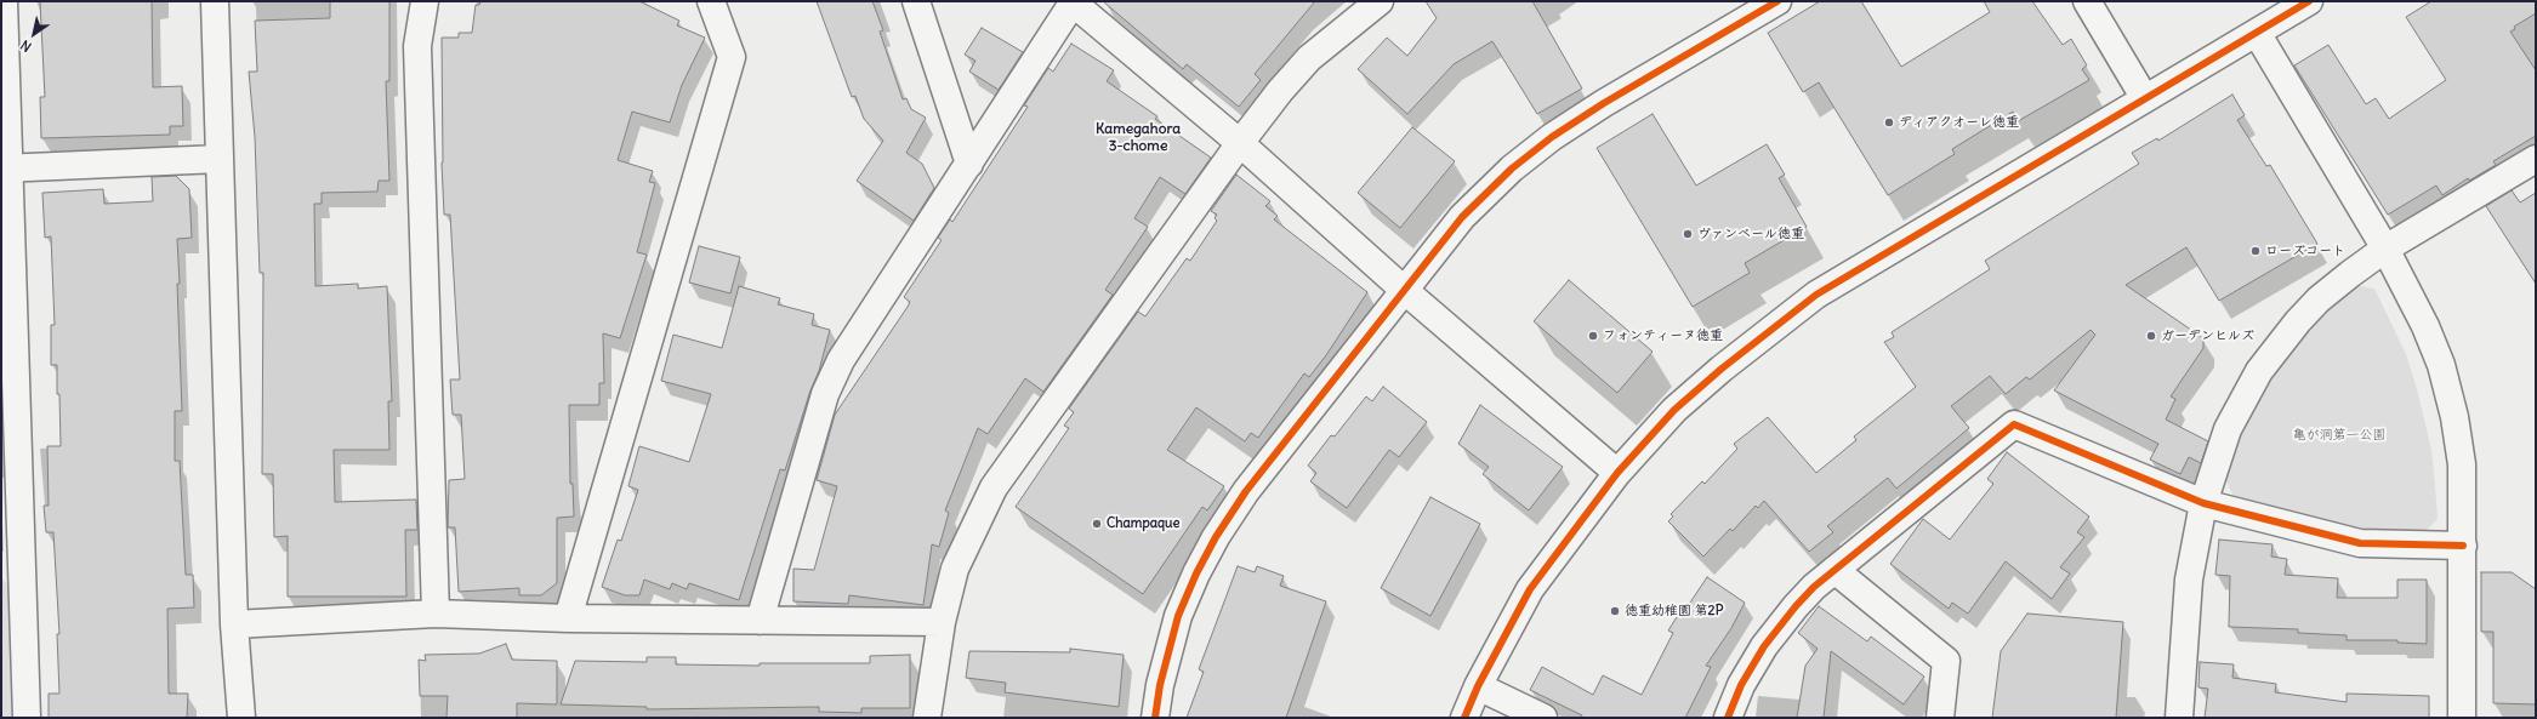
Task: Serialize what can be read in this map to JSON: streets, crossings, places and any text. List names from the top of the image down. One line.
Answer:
{"districts":["Kamegahora 3-chome"],"parks":["亀が洞第一公園"],"places":["ディアクオーレ徳重","ヴァンベール徳重","ローズコート","フォンティーヌ徳重","ガーデンヒルズ","Champaque","徳重幼稚園 第2P"],"north":"bottom left"}
